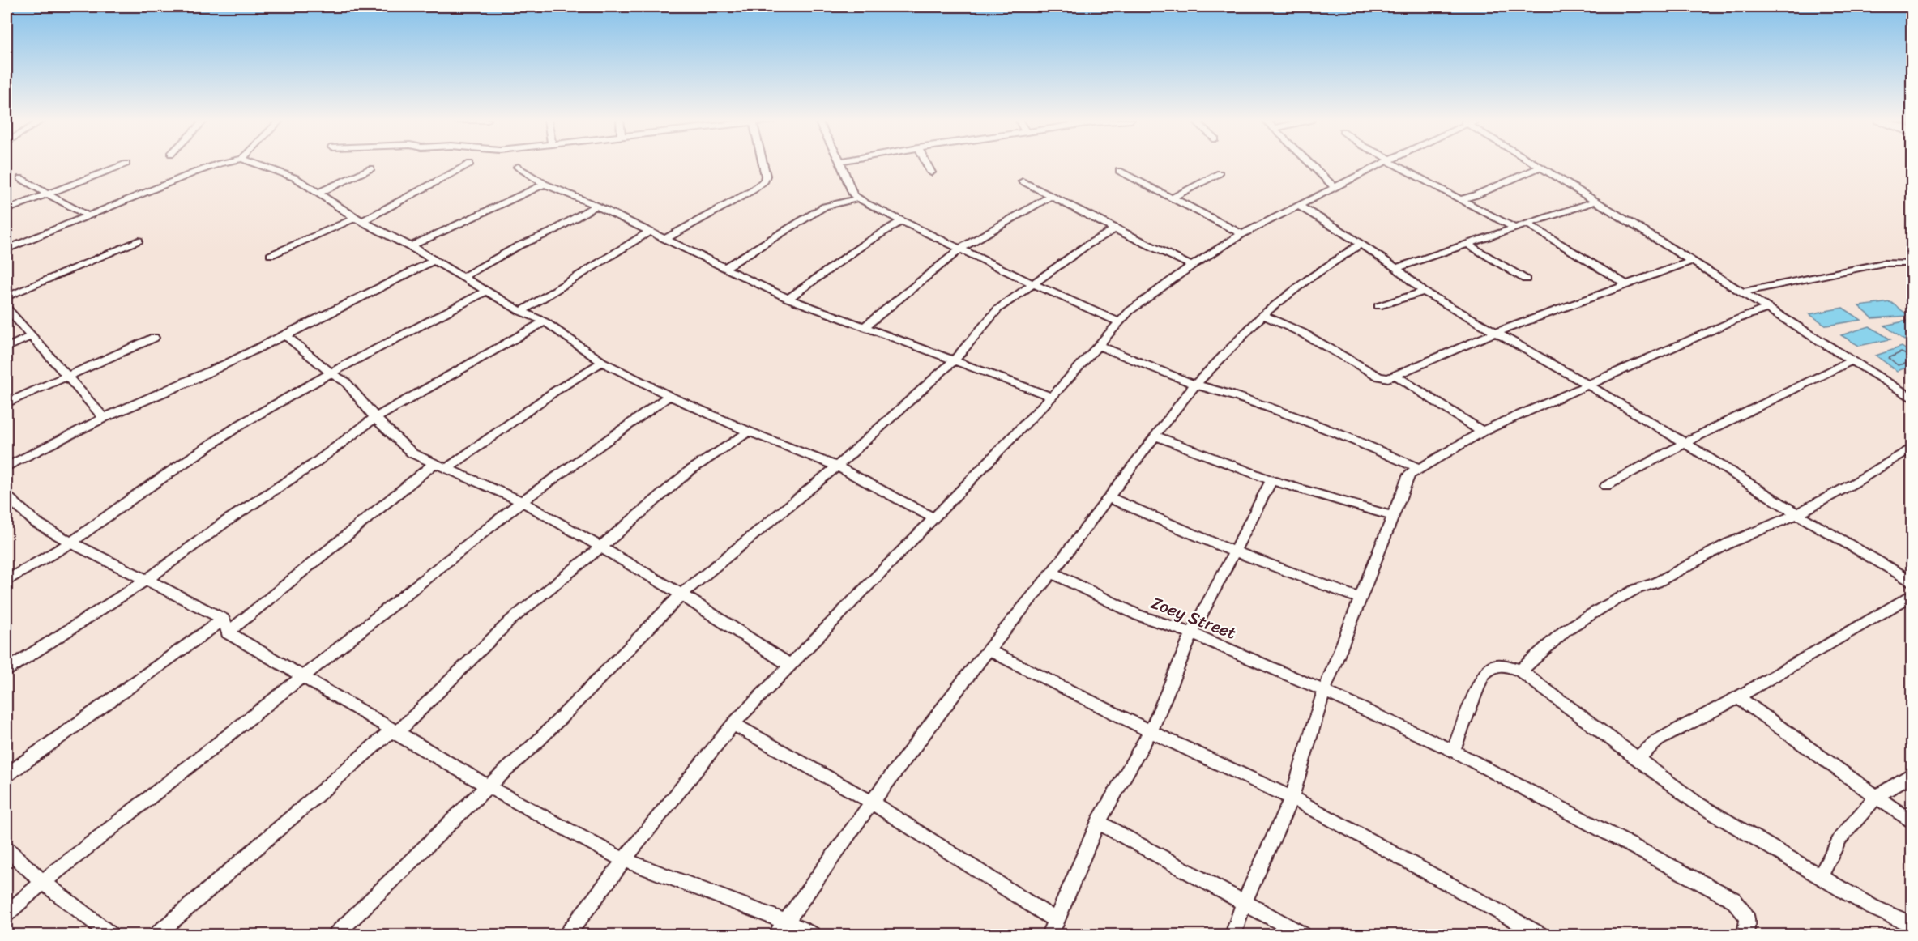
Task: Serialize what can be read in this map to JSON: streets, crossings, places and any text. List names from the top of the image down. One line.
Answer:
{"streets":{"street":["Zoey Street"]}}
